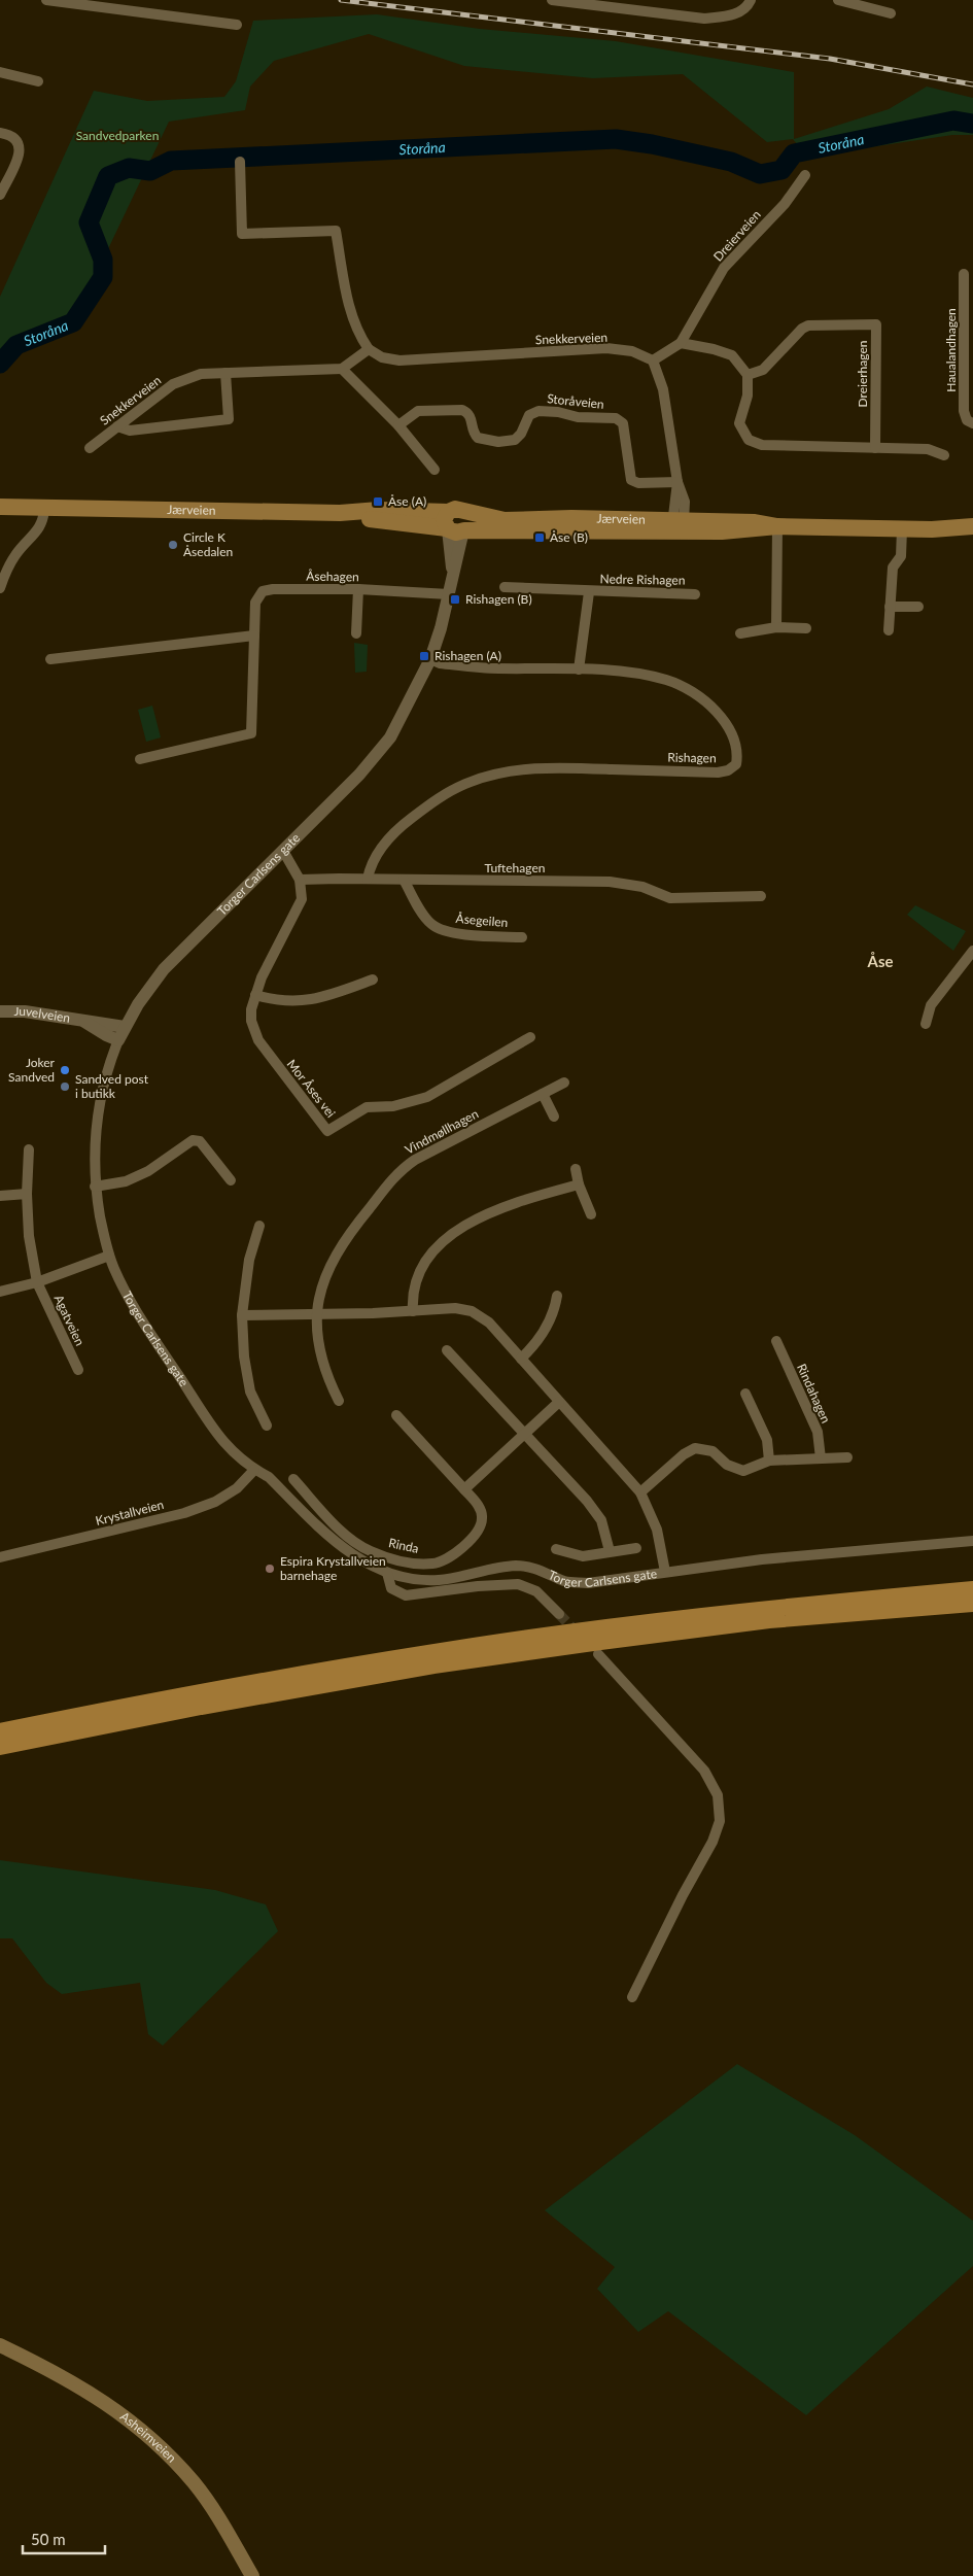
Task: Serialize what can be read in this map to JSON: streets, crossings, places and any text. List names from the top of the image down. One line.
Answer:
{"streets":{"main road":["Jærveien","Asheimveien"],"street":["Dreierveien","Snekkerveien","Haualandhagen","Dreierhagen","Storåveien","Åsehagen","Nedre Rishagen","Rishagen","Tuftehagen","Torger Carlsens gate","Åsegeilen","Juvelveien","Mor Åses vei","Vindmøllhagen","Agatveien","Rindahagen","Krystallveien","Rinda"]},"crossings":[["Dreierveien","Snekkerveien"],["Jærveien","Torger Carlsens gate"],["Åsehagen","Torger Carlsens gate"],["Nedre Rishagen","Rishagen"],["Rishagen","Tuftehagen"],["Rishagen","Torger Carlsens gate"],["Tuftehagen","Åsegeilen"],["Tuftehagen","Mor Åses vei"],["Torger Carlsens gate","Juvelveien"],["Torger Carlsens gate","Krystallveien"]],"districts":["Åse"],"water":["Storåna"],"parks":["Sandvedparken"],"places":{"transit":["Åse (A)","Åse (B)","Rishagen (B)","Rishagen (A)"],"other":["Circle K Åsedalen","Joker Sandved","Sandved post i butikk","Espira Krystallveien barnehage"]},"scale_bar":"50 m"}
